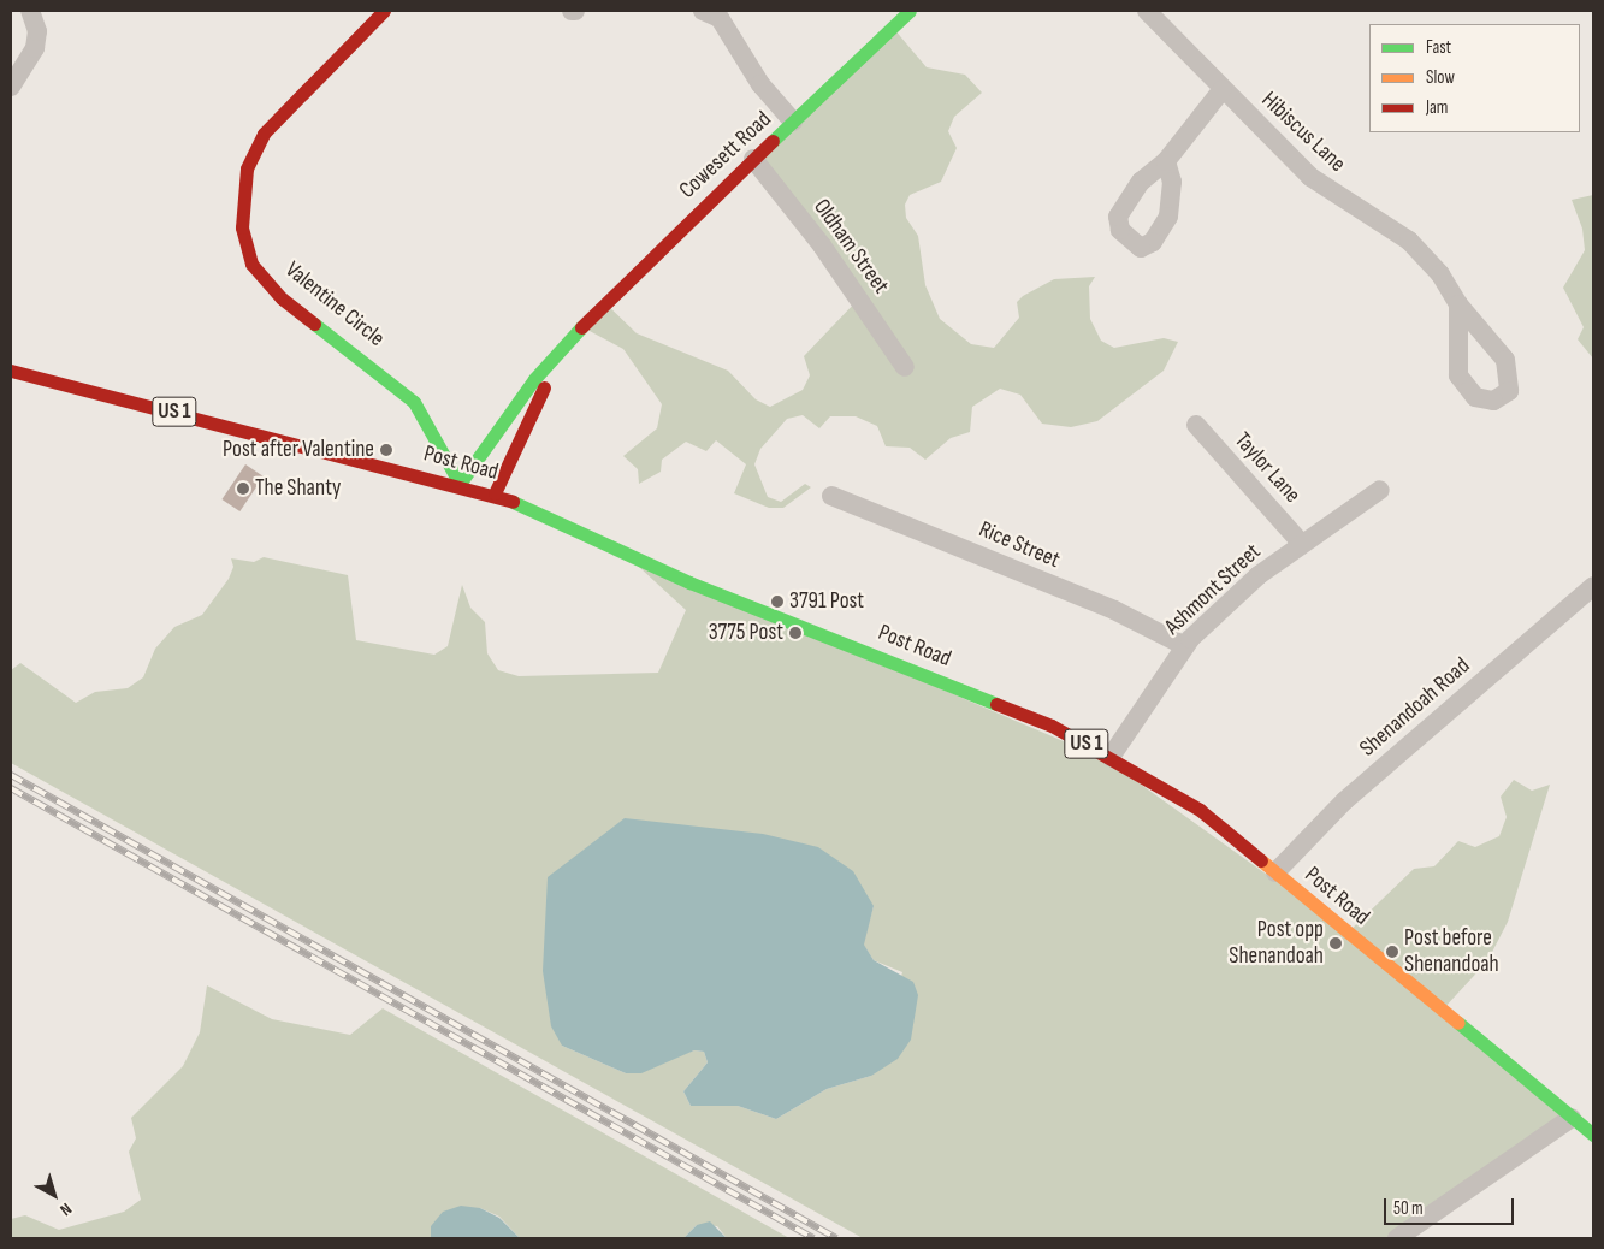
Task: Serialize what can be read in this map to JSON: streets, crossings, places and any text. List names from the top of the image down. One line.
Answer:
{"streets":{"main road":["Cowesett Road","Valentine Circle","US 1","Post Road"],"street":["Hibiscus Lane","Oldham Street","Taylor Lane","Rice Street","Ashmont Street","Shenandoah Road"]},"crossings":[["Cowesett Road","Oldham Street"],["Cowesett Road","Valentine Circle"],["Cowesett Road","Post Road"],["Valentine Circle","Post Road"],["Post Road","Ashmont Street"],["Post Road","Shenandoah Road"],["Taylor Lane","Ashmont Street"],["Rice Street","Ashmont Street"]],"places":["Post after Valentine","The Shanty","3791 Post","3775 Post","Post opp Shenandoah","Post before Shenandoah"],"legend":["Fast","Slow","Jam"],"scale_bar":"50 m","north":"bottom right"}
